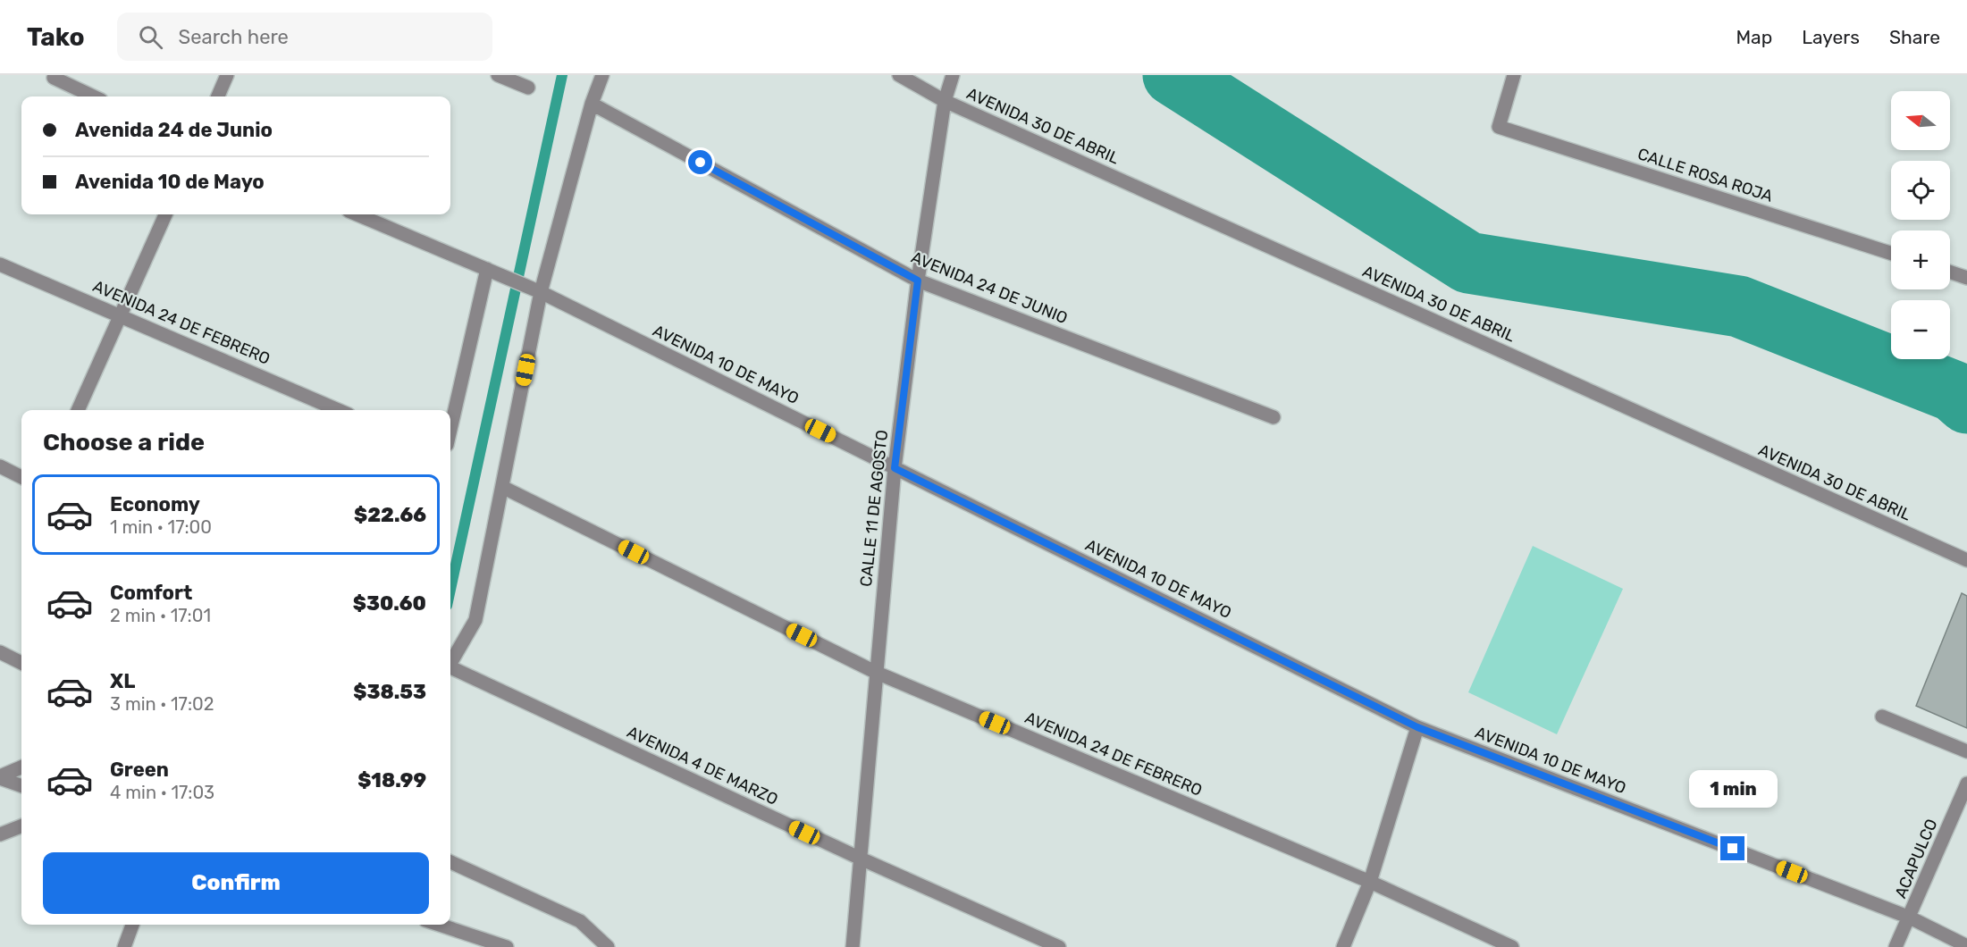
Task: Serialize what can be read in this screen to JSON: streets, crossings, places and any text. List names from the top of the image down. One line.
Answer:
{"streets":{"street":["AVENIDA 30 DE ABRIL","CALLE ROSA ROJA","AVENIDA 24 DE JUNIO","AVENIDA 24 DE FEBRERO","AVENIDA 10 DE MAYO","CALLE 11 DE AGOSTO","AVENIDA 4 DE MARZO","ACAPULCO"]},"crossings":[["AVENIDA 30 DE ABRIL","CALLE 11 DE AGOSTO"],["AVENIDA 24 DE JUNIO","CALLE 11 DE AGOSTO"],["AVENIDA 24 DE FEBRERO","CALLE 11 DE AGOSTO"],["AVENIDA 10 DE MAYO","CALLE 11 DE AGOSTO"],["AVENIDA 10 DE MAYO","ACAPULCO"],["CALLE 11 DE AGOSTO","AVENIDA 4 DE MARZO"]],"north":"left","page":{"header":"Tako","search":"Search here","nav":["Map","Layers","Share"],"map_buttons":["+","−"],"banner":["Avenida 24 de Junio","Avenida 10 de Mayo"],"heading":"Choose a ride","list":[{"name":"Economy","note":"1 min · 17:00","value":"$22.66"},{"name":"Comfort","note":"2 min · 17:01","value":"$30.60"},{"name":"XL","note":"3 min · 17:02","value":"$38.53"},{"name":"Green","note":"4 min · 17:03","value":"$18.99"}],"bubble":"1 min","buttons":"Confirm"}}
